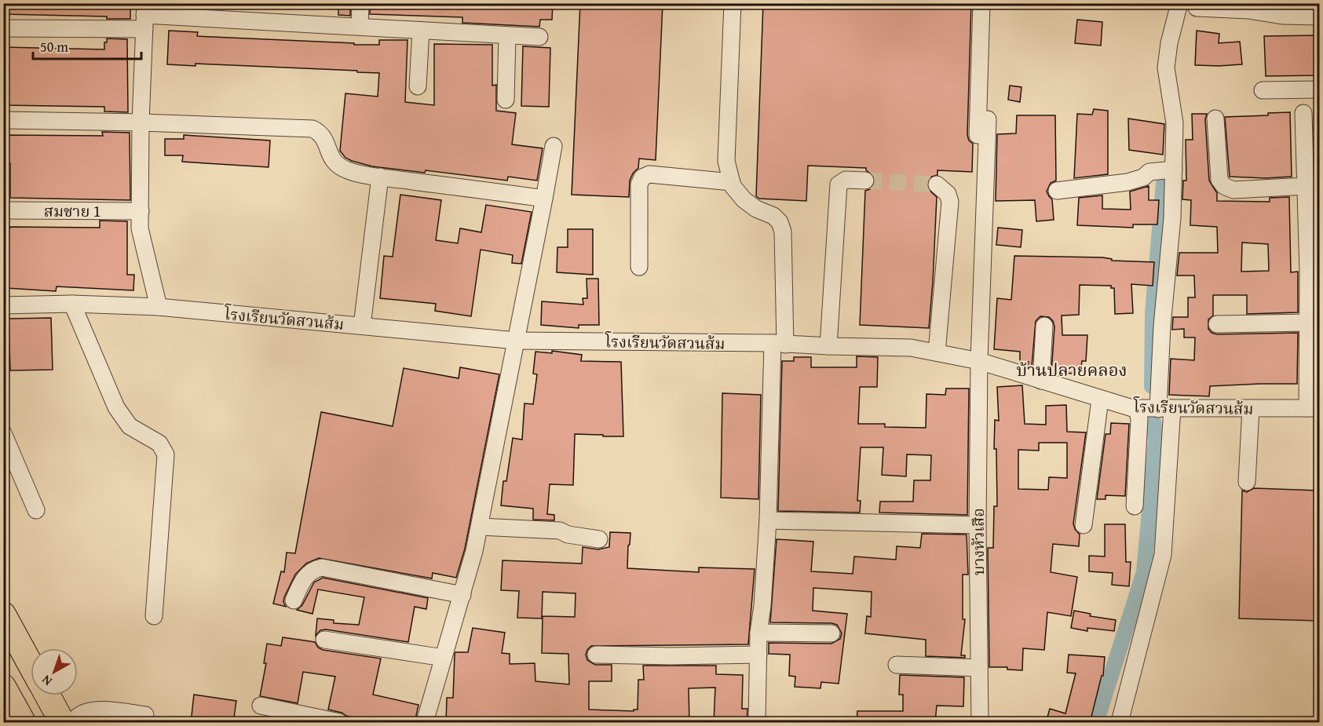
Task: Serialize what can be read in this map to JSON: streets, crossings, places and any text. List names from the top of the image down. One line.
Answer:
{"streets":{"street":["สมชาย 1","โรงเรียนวัดสวนส้ม","บางหัวเสือ"]},"crossings":[["โรงเรียนวัดสวนส้ม","บางหัวเสือ"]],"districts":["บ้านปลายคลอง"],"scale_bar":"50 m","north":"bottom left"}
